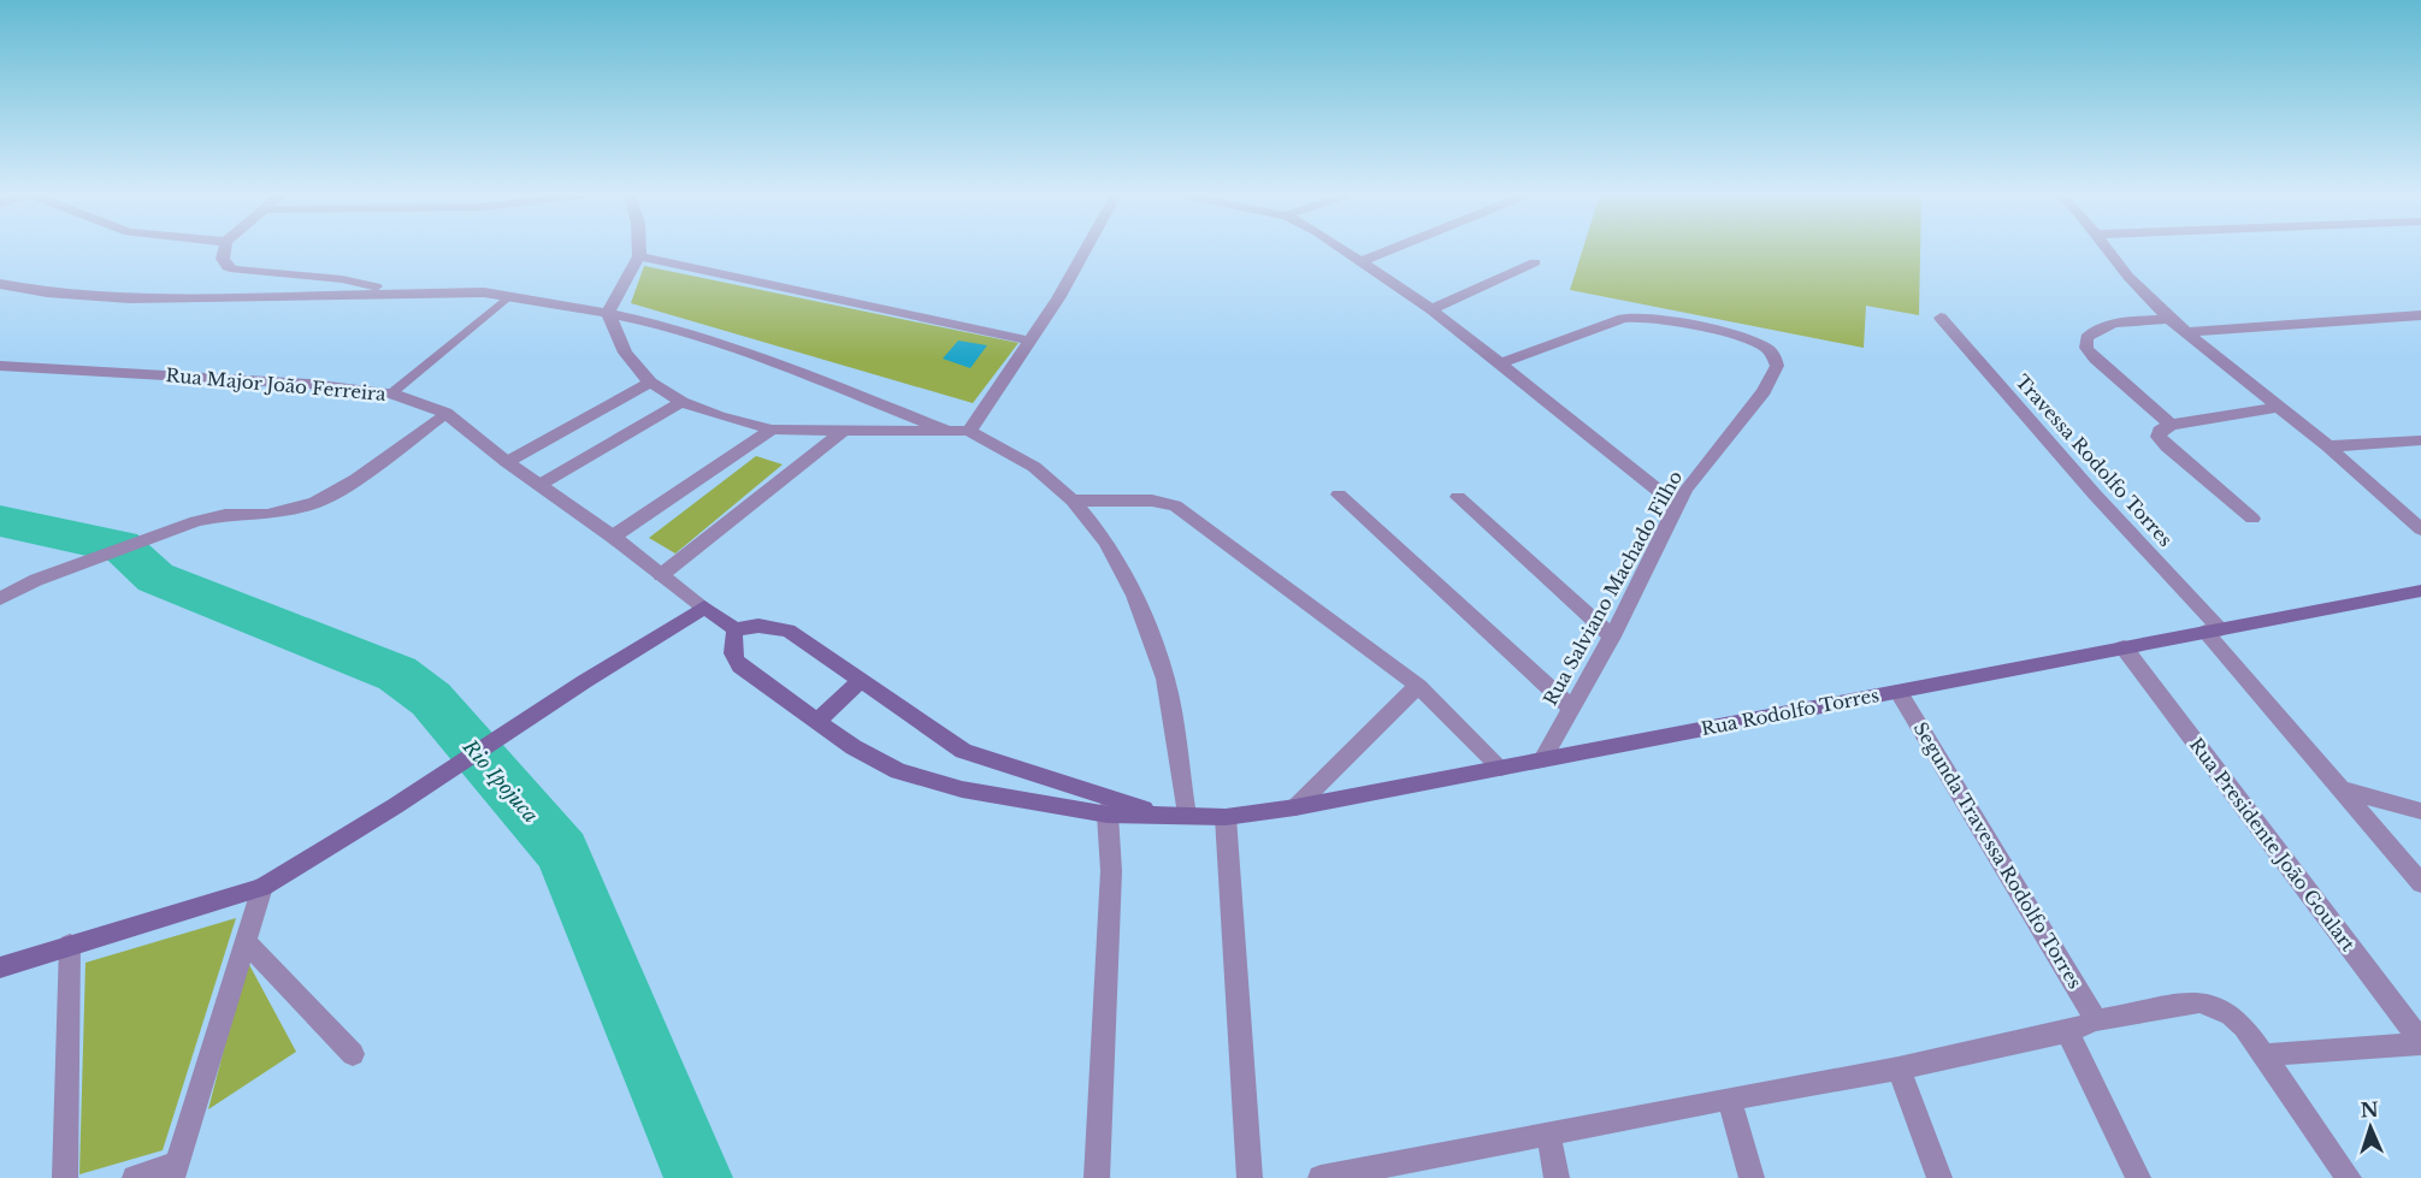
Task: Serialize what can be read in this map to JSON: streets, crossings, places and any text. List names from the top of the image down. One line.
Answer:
{"streets":{"main road":["Rua Major João Ferreira","Rua Rodolfo Torres"],"street":["Travessa Rodolfo Torres","Rua Salviano Machado Filho","Rua Presidente João Goulart","Segunda Travessa Rodolfo Torres"]},"crossings":[["Travessa Rodolfo Torres","Rua Rodolfo Torres"],["Rua Salviano Machado Filho","Rua Rodolfo Torres"],["Rua Rodolfo Torres","Rua Presidente João Goulart"],["Rua Rodolfo Torres","Segunda Travessa Rodolfo Torres"]],"water":["Rio Ipojuca"],"north":"top"}
